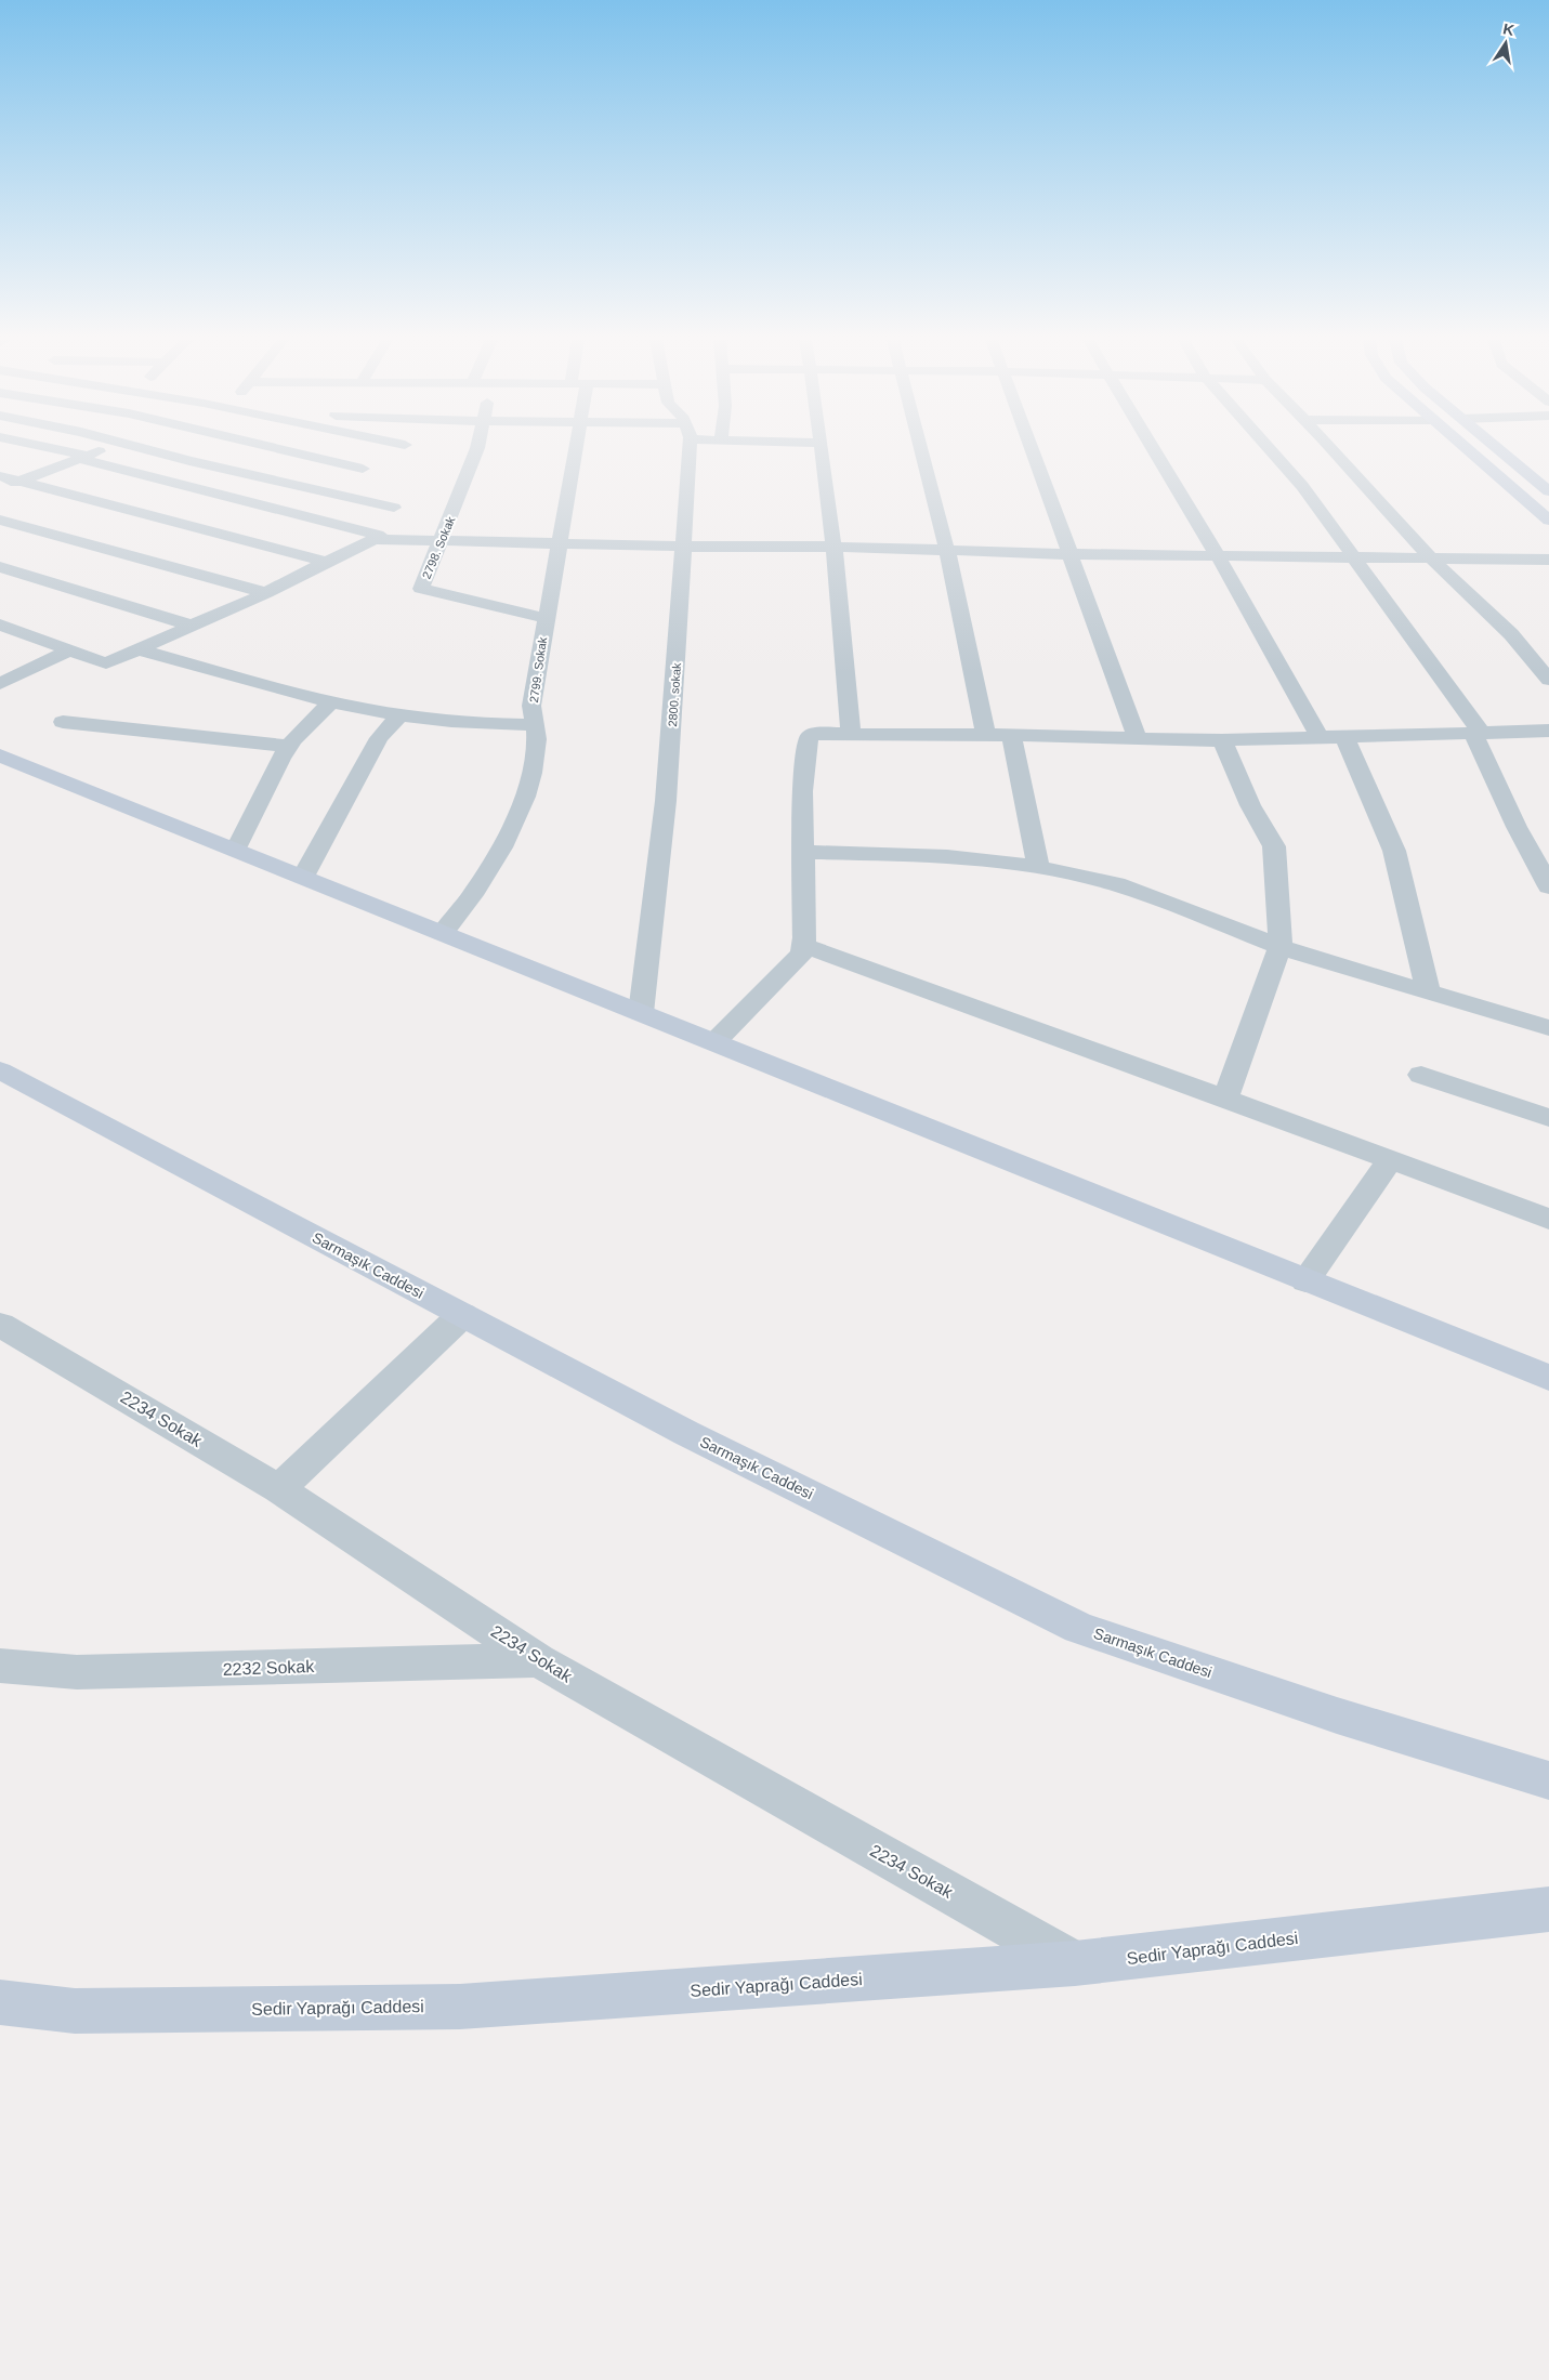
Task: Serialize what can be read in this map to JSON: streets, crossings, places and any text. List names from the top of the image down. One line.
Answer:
{"streets":{"main road":["Sarmaşık Caddesi","Sedir Yaprağı Caddesi"],"street":["2798. Sokak","2799. Sokak","2800. sokak","2234 Sokak","2232 Sokak"]},"crossings":[["2798. Sokak","2799. Sokak"],["2234 Sokak","2232 Sokak"],["2234 Sokak","Sedir Yaprağı Caddesi"]],"north":"top"}
